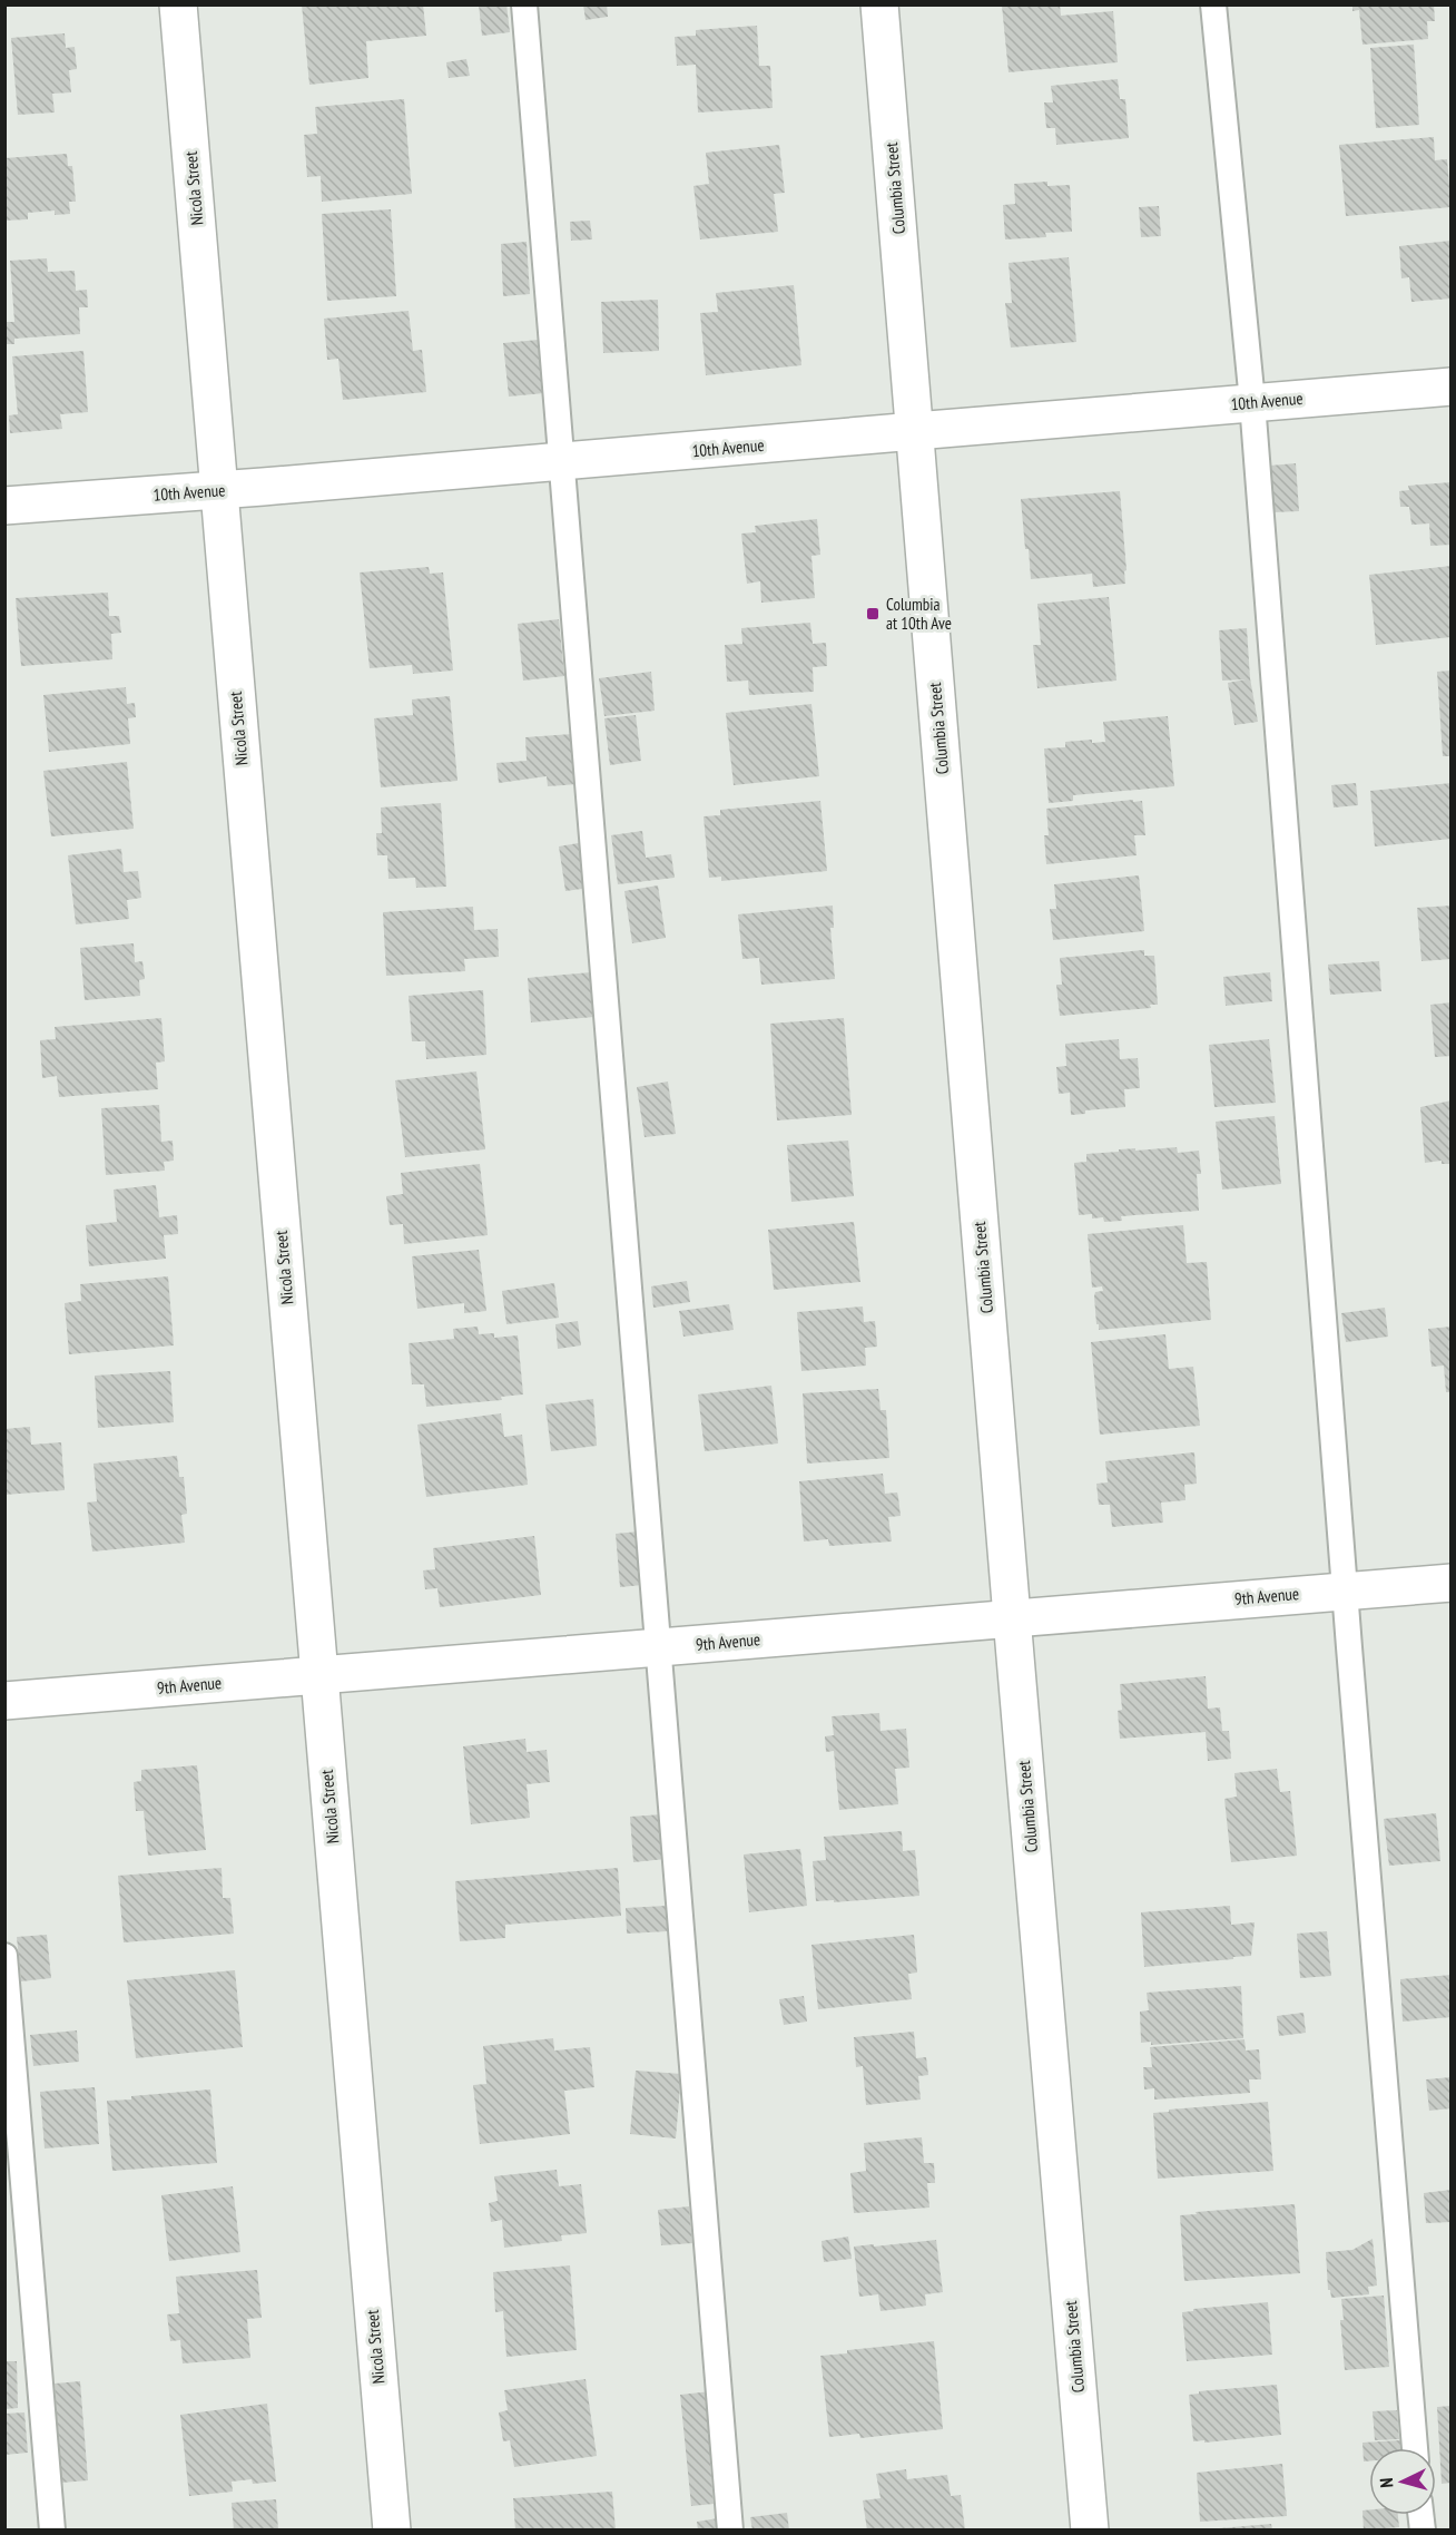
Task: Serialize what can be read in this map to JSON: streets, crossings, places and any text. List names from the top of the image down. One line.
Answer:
{"streets":{"street":["Nicola Street","Columbia Street","10th Avenue","9th Avenue"]},"crossings":[["Nicola Street","10th Avenue"],["Nicola Street","9th Avenue"],["Columbia Street","10th Avenue"],["Columbia Street","9th Avenue"]],"places":{"transit":["Columbia at 10th Ave"]},"north":"left"}
